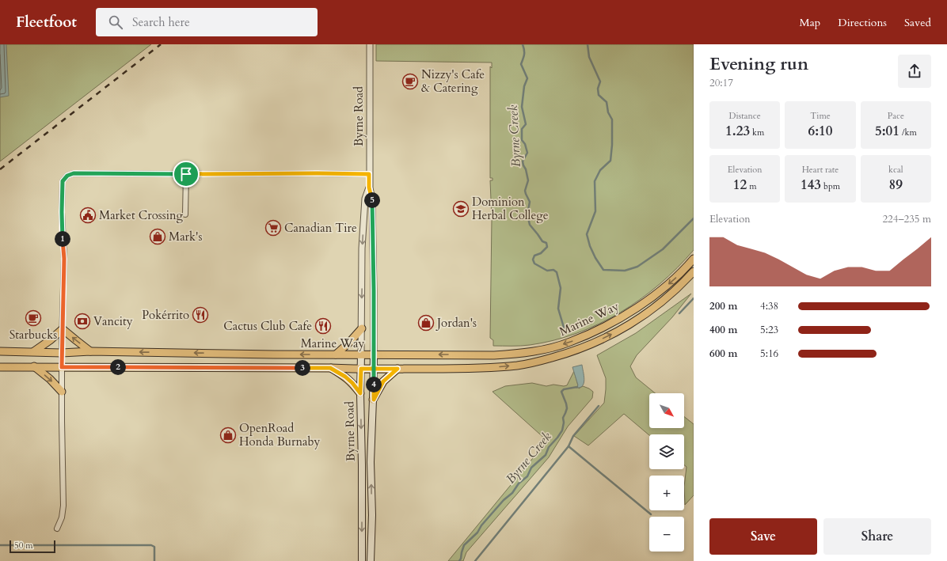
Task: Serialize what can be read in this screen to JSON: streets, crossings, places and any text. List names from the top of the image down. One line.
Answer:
{"streets":{"main road":["Byrne Road","Marine Way"]},"crossings":[["Byrne Road","Marine Way"]],"water":["Byrne Creek"],"places":{"cafe":["Nizzy's Cafe & Catering","Starbucks"],"school or university":["Dominion Herbal College"],"public building":["Market Crossing"],"supermarket":["Canadian Tire"],"shop":["Mark's","Jordan's","OpenRoad Honda Burnaby"],"restaurant":["Pokérrito","Cactus Club Cafe"],"bank":["Vancity"]},"scale_bar":"50 m","north":"bottom right","page":{"header":"Fleetfoot","search":"Search here","nav":["Map","Directions","Saved"],"heading":["Evening run","20:17"],"stats":[["Distance","1.23 km"],["Time","6:10"],["Pace","5:01 /km"],["Elevation","12 m"],["Heart rate","143 bpm"],["kcal","89"]],"pins":["5","1","2","3","4"],"chart":["Elevation","224–235 m"],"list":[{"name":"200 m","note":"4:38"},{"name":"400 m","note":"5:23"},{"name":"600 m","note":"5:16"}],"map_buttons":["+","−"],"buttons":["Save","Share"],"scale":"50 m"}}
